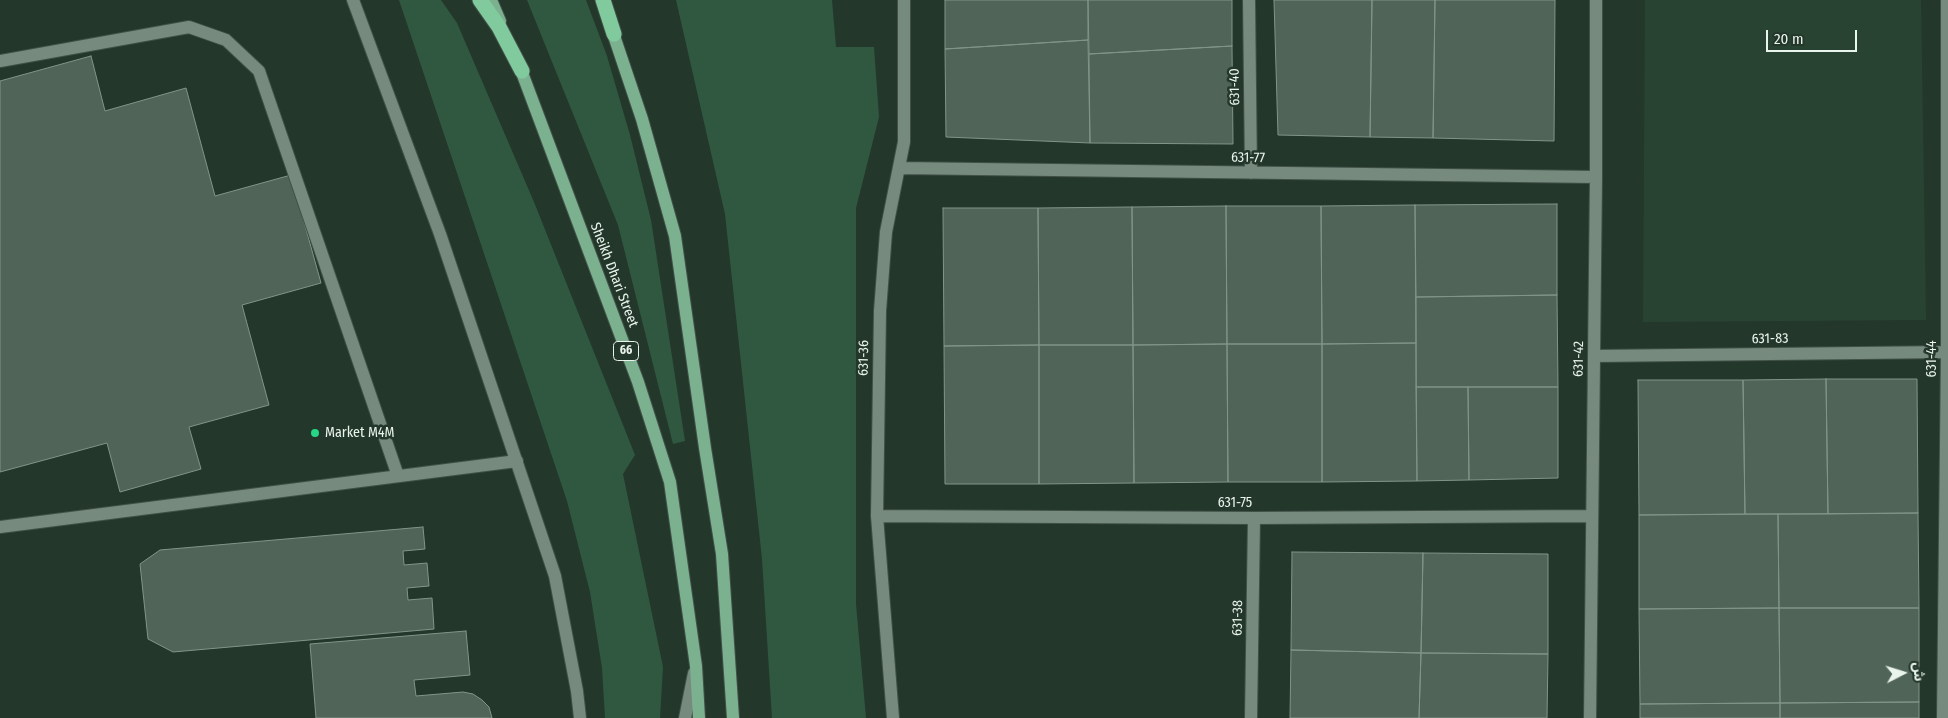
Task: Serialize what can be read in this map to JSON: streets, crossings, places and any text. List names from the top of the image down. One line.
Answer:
{"streets":{"main road":["Sheikh Dhari Street","66"],"street":["631-40","631-77","631-83","631-36","631-42","631-44","631-75","631-38"]},"crossings":[["631-40","631-77"],["631-77","631-36"],["631-77","631-42"],["631-83","631-42"],["631-83","631-44"],["631-36","631-75"],["631-42","631-75"],["631-75","631-38"]],"places":["Market M4M"],"scale_bar":"20 m","north":"right"}
